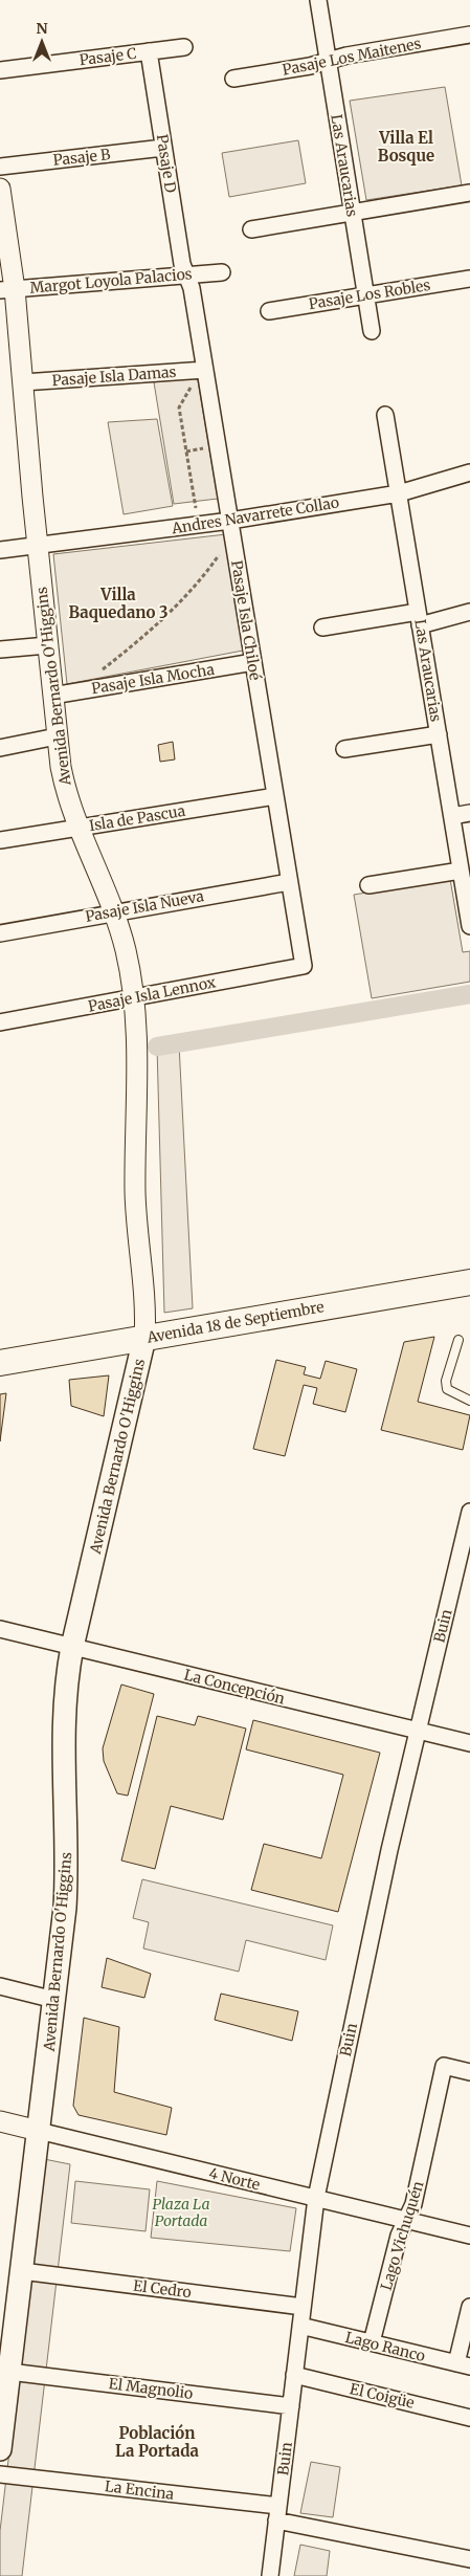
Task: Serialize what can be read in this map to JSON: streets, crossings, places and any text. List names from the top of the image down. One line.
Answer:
{"streets":{"main road":["Avenida Bernardo O'Higgins","Avenida 18 de Septiembre"],"street":["Pasaje C","Pasaje Los Maitenes","Pasaje B","Pasaje D","Las Araucarias","Margot Loyola Palacios","Pasaje Los Robles","Pasaje Isla Damas","Andres Navarrete Collao","Pasaje Isla Chiloé","Pasaje Isla Mocha","Isla de Pascua","Pasaje Isla Nueva","Pasaje Isla Lennox","Buin","La Concepción","4 Norte","Lago Vichuquén","El Cedro","Lago Ranco","El Magnolio","El Coigüe","La Encina"]},"crossings":[["Pasaje C","Pasaje D"],["Pasaje Los Maitenes","Las Araucarias"],["Pasaje B","Pasaje D"],["Pasaje D","Margot Loyola Palacios"],["Pasaje D","Pasaje Isla Chiloé"],["Las Araucarias","Pasaje Los Robles"],["Las Araucarias","Andres Navarrete Collao"],["Margot Loyola Palacios","Pasaje Isla Chiloé"],["Margot Loyola Palacios","Avenida Bernardo O'Higgins"],["Pasaje Isla Damas","Pasaje Isla Chiloé"],["Pasaje Isla Damas","Avenida Bernardo O'Higgins"],["Andres Navarrete Collao","Pasaje Isla Chiloé"],["Andres Navarrete Collao","Avenida Bernardo O'Higgins"],["Pasaje Isla Chiloé","Pasaje Isla Mocha"],["Pasaje Isla Chiloé","Isla de Pascua"],["Pasaje Isla Chiloé","Pasaje Isla Nueva"],["Pasaje Isla Chiloé","Pasaje Isla Lennox"],["Pasaje Isla Mocha","Avenida Bernardo O'Higgins"],["Avenida Bernardo O'Higgins","Isla de Pascua"],["Avenida Bernardo O'Higgins","Pasaje Isla Nueva"],["Avenida Bernardo O'Higgins","Pasaje Isla Lennox"],["Avenida Bernardo O'Higgins","Avenida 18 de Septiembre"],["Avenida Bernardo O'Higgins","La Concepción"],["Avenida Bernardo O'Higgins","4 Norte"],["Avenida Bernardo O'Higgins","El Cedro"],["Avenida Bernardo O'Higgins","El Magnolio"],["Buin","La Concepción"],["Buin","4 Norte"],["Buin","El Cedro"],["Buin","Lago Ranco"],["Buin","El Magnolio"],["Buin","El Coigüe"],["Buin","La Encina"],["4 Norte","Lago Vichuquén"],["Lago Vichuquén","Lago Ranco"]],"districts":["Villa El Bosque","Villa Baquedano 3","Población La Portada"],"parks":["Plaza La Portada"],"north":"top"}
